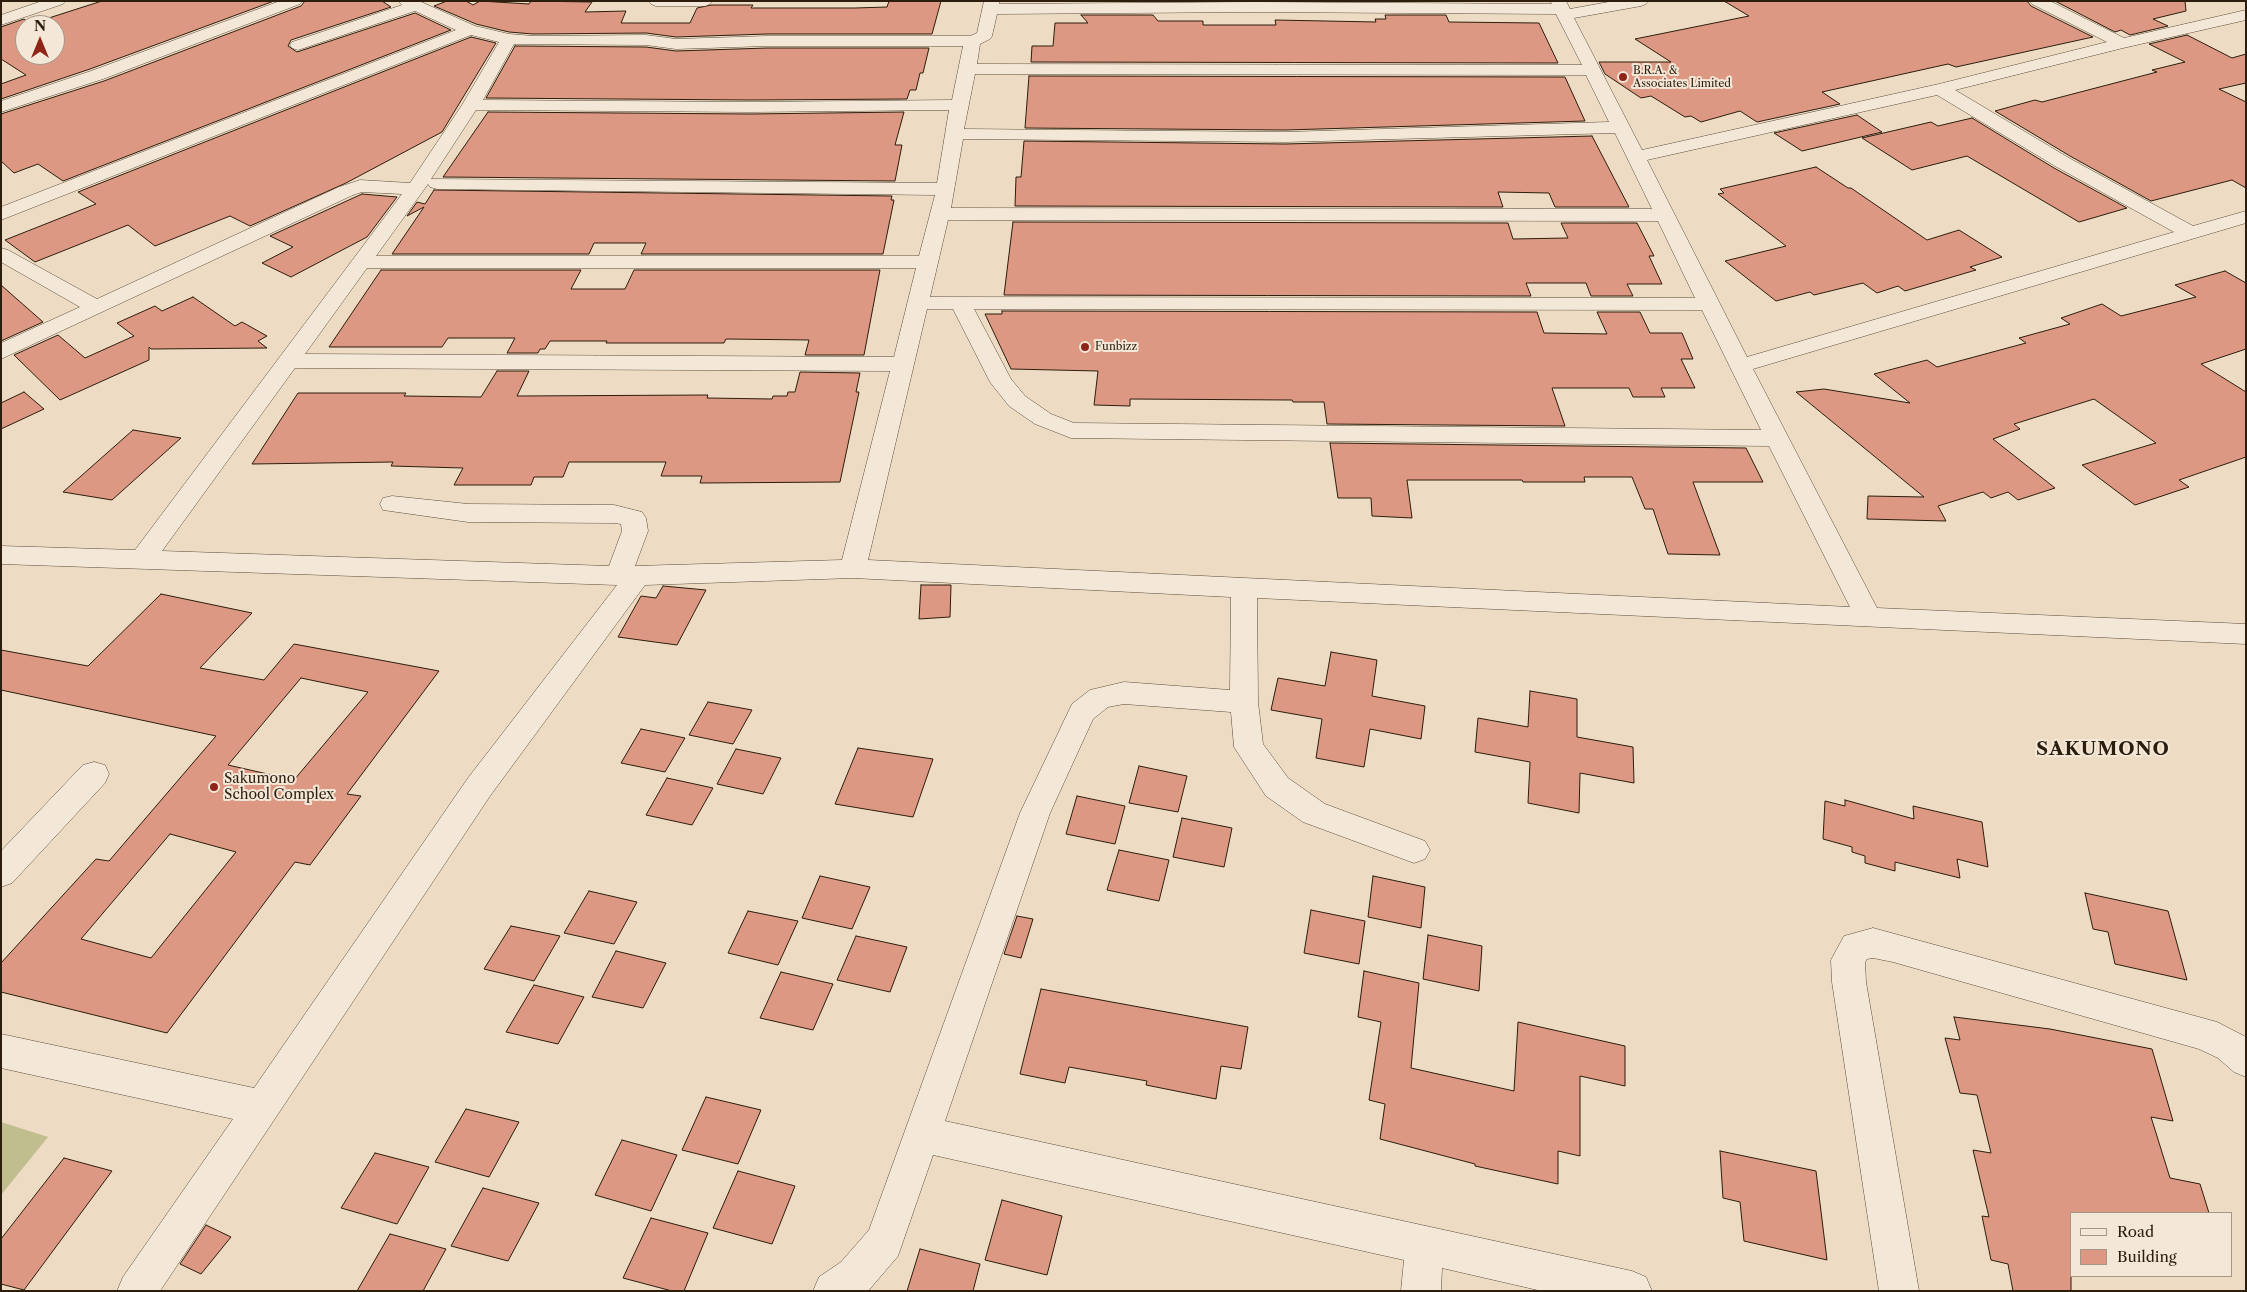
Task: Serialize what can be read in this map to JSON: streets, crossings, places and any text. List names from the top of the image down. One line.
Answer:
{"districts":["SAKUMONO"],"places":["B.R.A. & Associates Limited","Funbizz","Sakumono School Complex"],"legend":["Road","Building"],"north":"top"}
